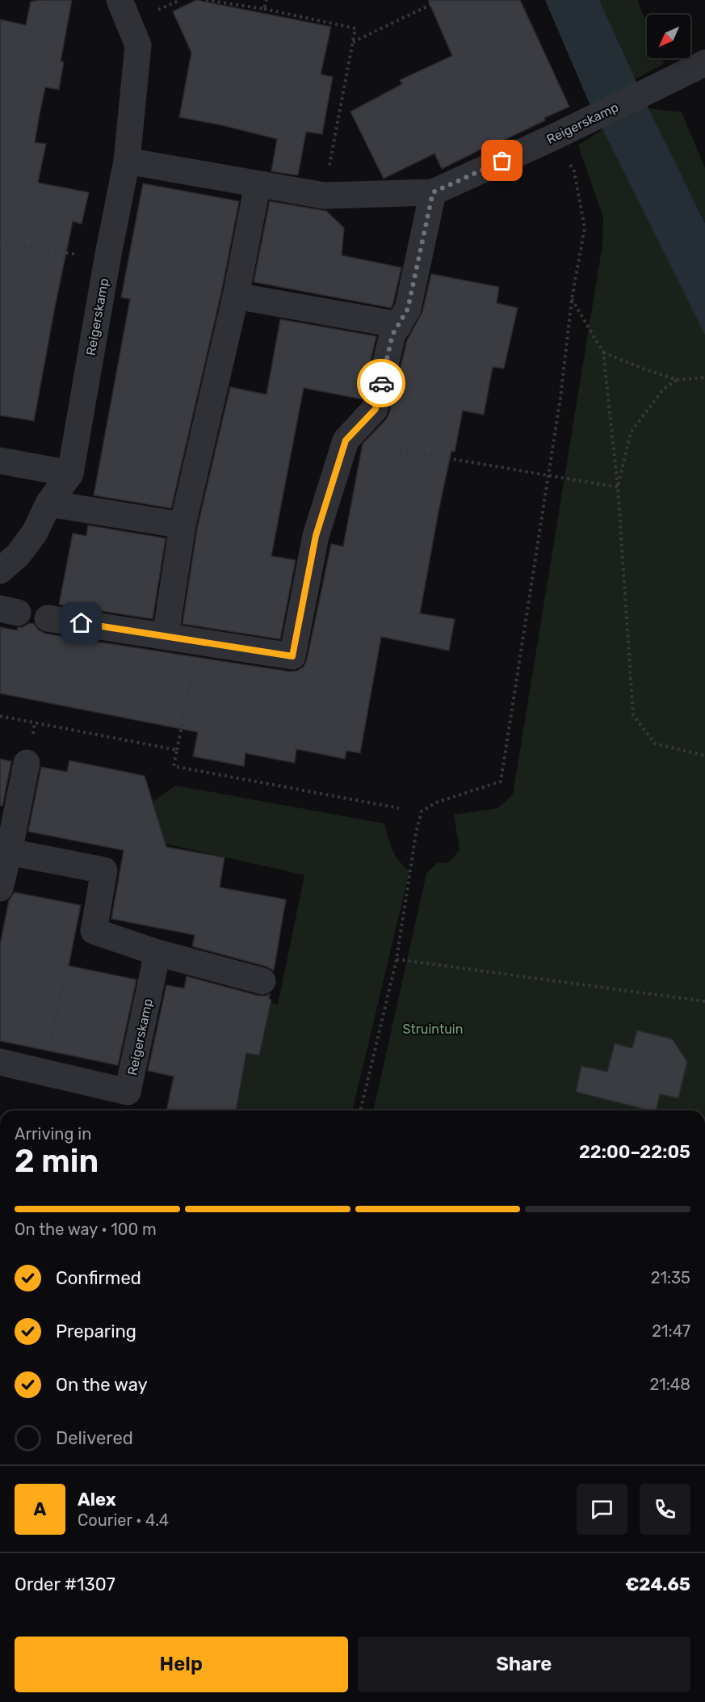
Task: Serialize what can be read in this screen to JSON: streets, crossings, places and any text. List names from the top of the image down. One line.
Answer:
{"streets":{"street":["Reigerskamp"]},"parks":["Struintuin"],"north":"bottom left","page":{"heading":["2 min","Arriving in","22:00–22:05"],"panel":["Alex","Courier · 4.4","Order #1307","€24.65"],"bar":"On the way · 100 m","list":[["Confirmed","21:35"],["Preparing","21:47"],["On the way","21:48"],"Delivered"],"round":"A","buttons":["Help","Share"]}}
